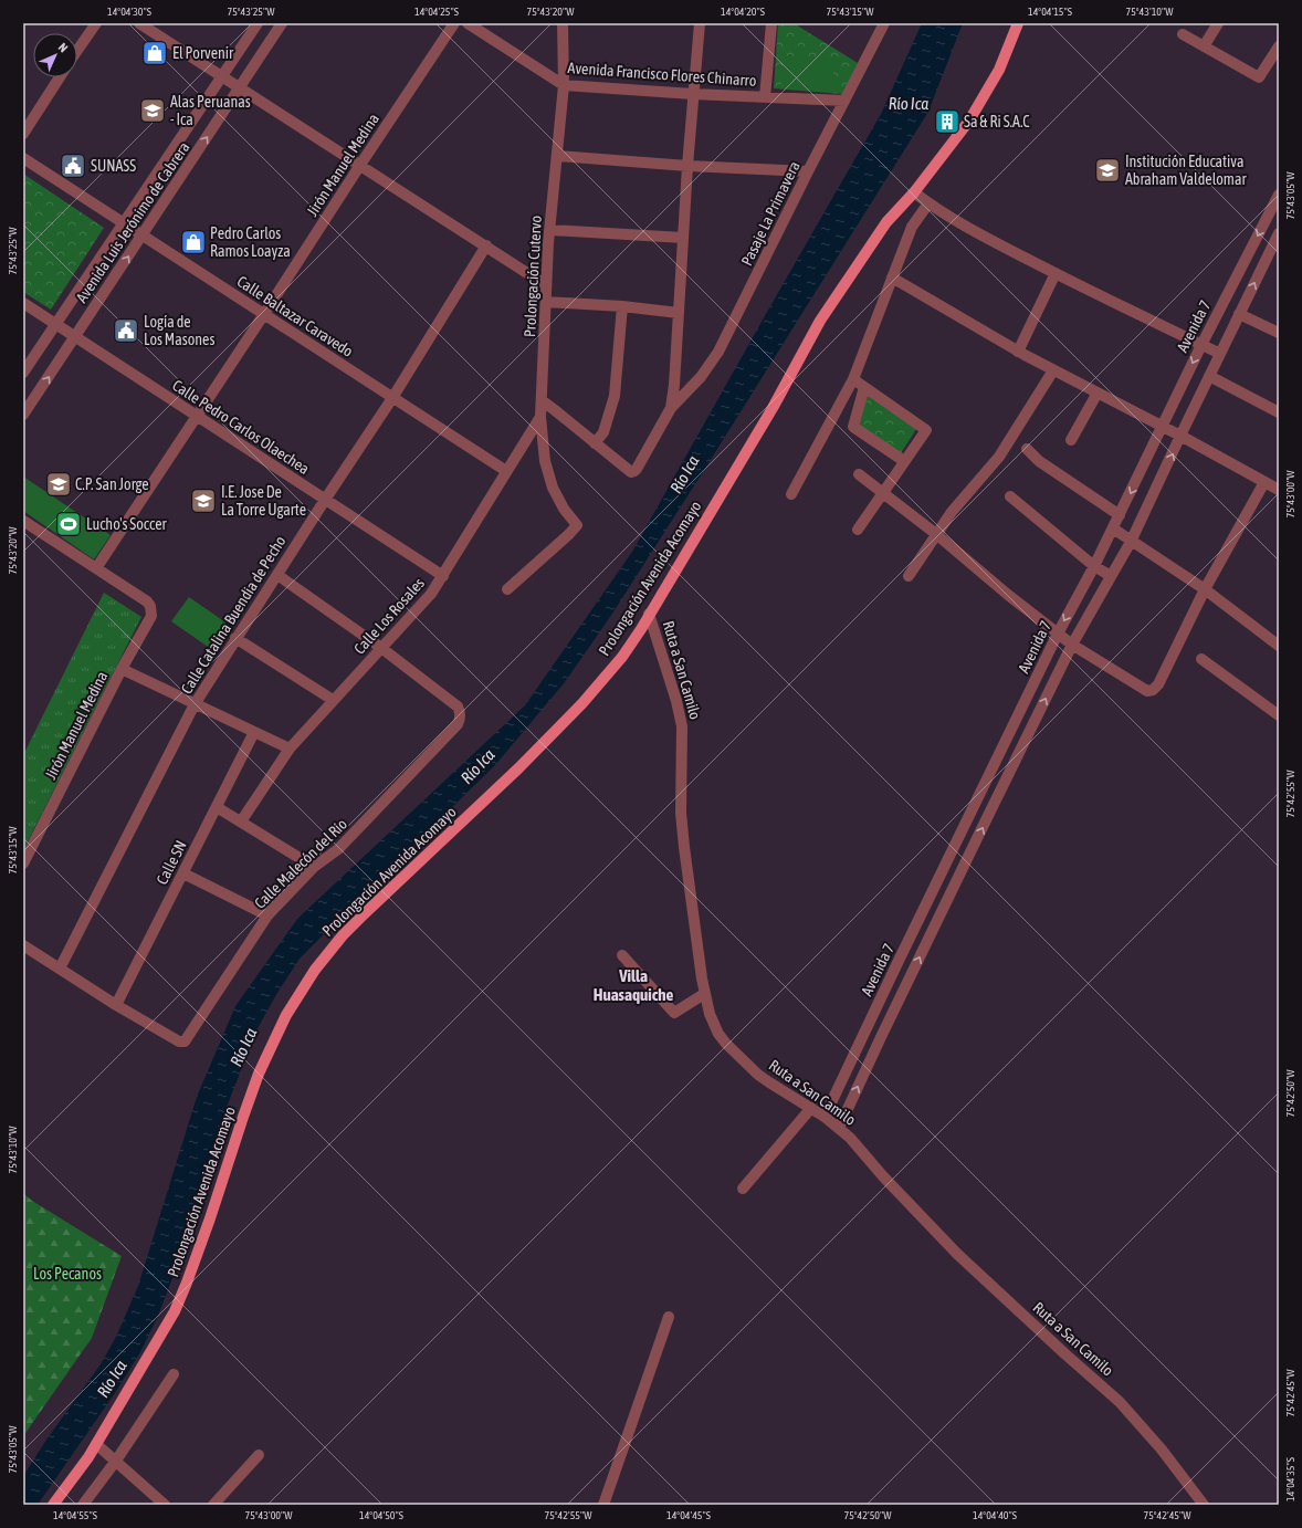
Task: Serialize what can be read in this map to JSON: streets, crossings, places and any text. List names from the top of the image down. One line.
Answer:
{"streets":{"main road":["Prolongación Avenida Acomayo"],"street":["Avenida Francisco Flores Chinarro","Jirón Manuel Medina","Pasaje La Primavera","Avenida Luis Jerónimo de Cabrera","Prolongación Cutervo","Calle Baltazar Caravedo","Avenida 7","Calle Pedro Carlos Olaechea","Calle Catalina Buendia de Pecho","Calle Los Rosales","Ruta a San Camilo","Calle SN","Calle Malecón del Río"]},"crossings":[["Avenida Francisco Flores Chinarro","Pasaje La Primavera"],["Avenida Francisco Flores Chinarro","Prolongación Cutervo"],["Jirón Manuel Medina","Calle Baltazar Caravedo"],["Jirón Manuel Medina","Calle Pedro Carlos Olaechea"],["Avenida Luis Jerónimo de Cabrera","Calle Baltazar Caravedo"],["Avenida Luis Jerónimo de Cabrera","Calle Pedro Carlos Olaechea"],["Prolongación Cutervo","Calle Los Rosales"],["Calle Baltazar Caravedo","Calle Catalina Buendia de Pecho"],["Calle Baltazar Caravedo","Calle Los Rosales"],["Avenida 7","Ruta a San Camilo"],["Calle Pedro Carlos Olaechea","Calle Catalina Buendia de Pecho"],["Calle Pedro Carlos Olaechea","Calle Los Rosales"],["Prolongación Avenida Acomayo","Ruta a San Camilo"],["Calle Los Rosales","Calle Malecón del Río"],["Calle SN","Calle Malecón del Río"]],"districts":["Villa Huasaquiche"],"water":["Río Ica"],"parks":["Los Pecanos"],"places":{"shop":["El Porvenir","Pedro Carlos Ramos Loayza"],"school or university":["Alas Peruanas - Ica","Institución Educativa Abraham Valdelomar","C.P. San Jorge","I.E. Jose De La Torre Ugarte"],"building":["Sa & Ri S.A.C"],"public building":["SUNASS","Logía de Los Masones"],"sports":["Lucho's Soccer"]},"north":"top right","coordinates":["14°04'30\"S","75°43'25\"W","14°04'25\"S","75°43'20\"W","14°04'20\"S","75°43'15\"W","14°04'15\"S","75°43'10\"W","75°43'05\"W","75°43'00\"W","75°42'55\"W","75°42'50\"W","75°42'45\"W","14°04'35\"S","14°04'55\"S","14°04'50\"S","14°04'45\"S","14°04'40\"S"]}
